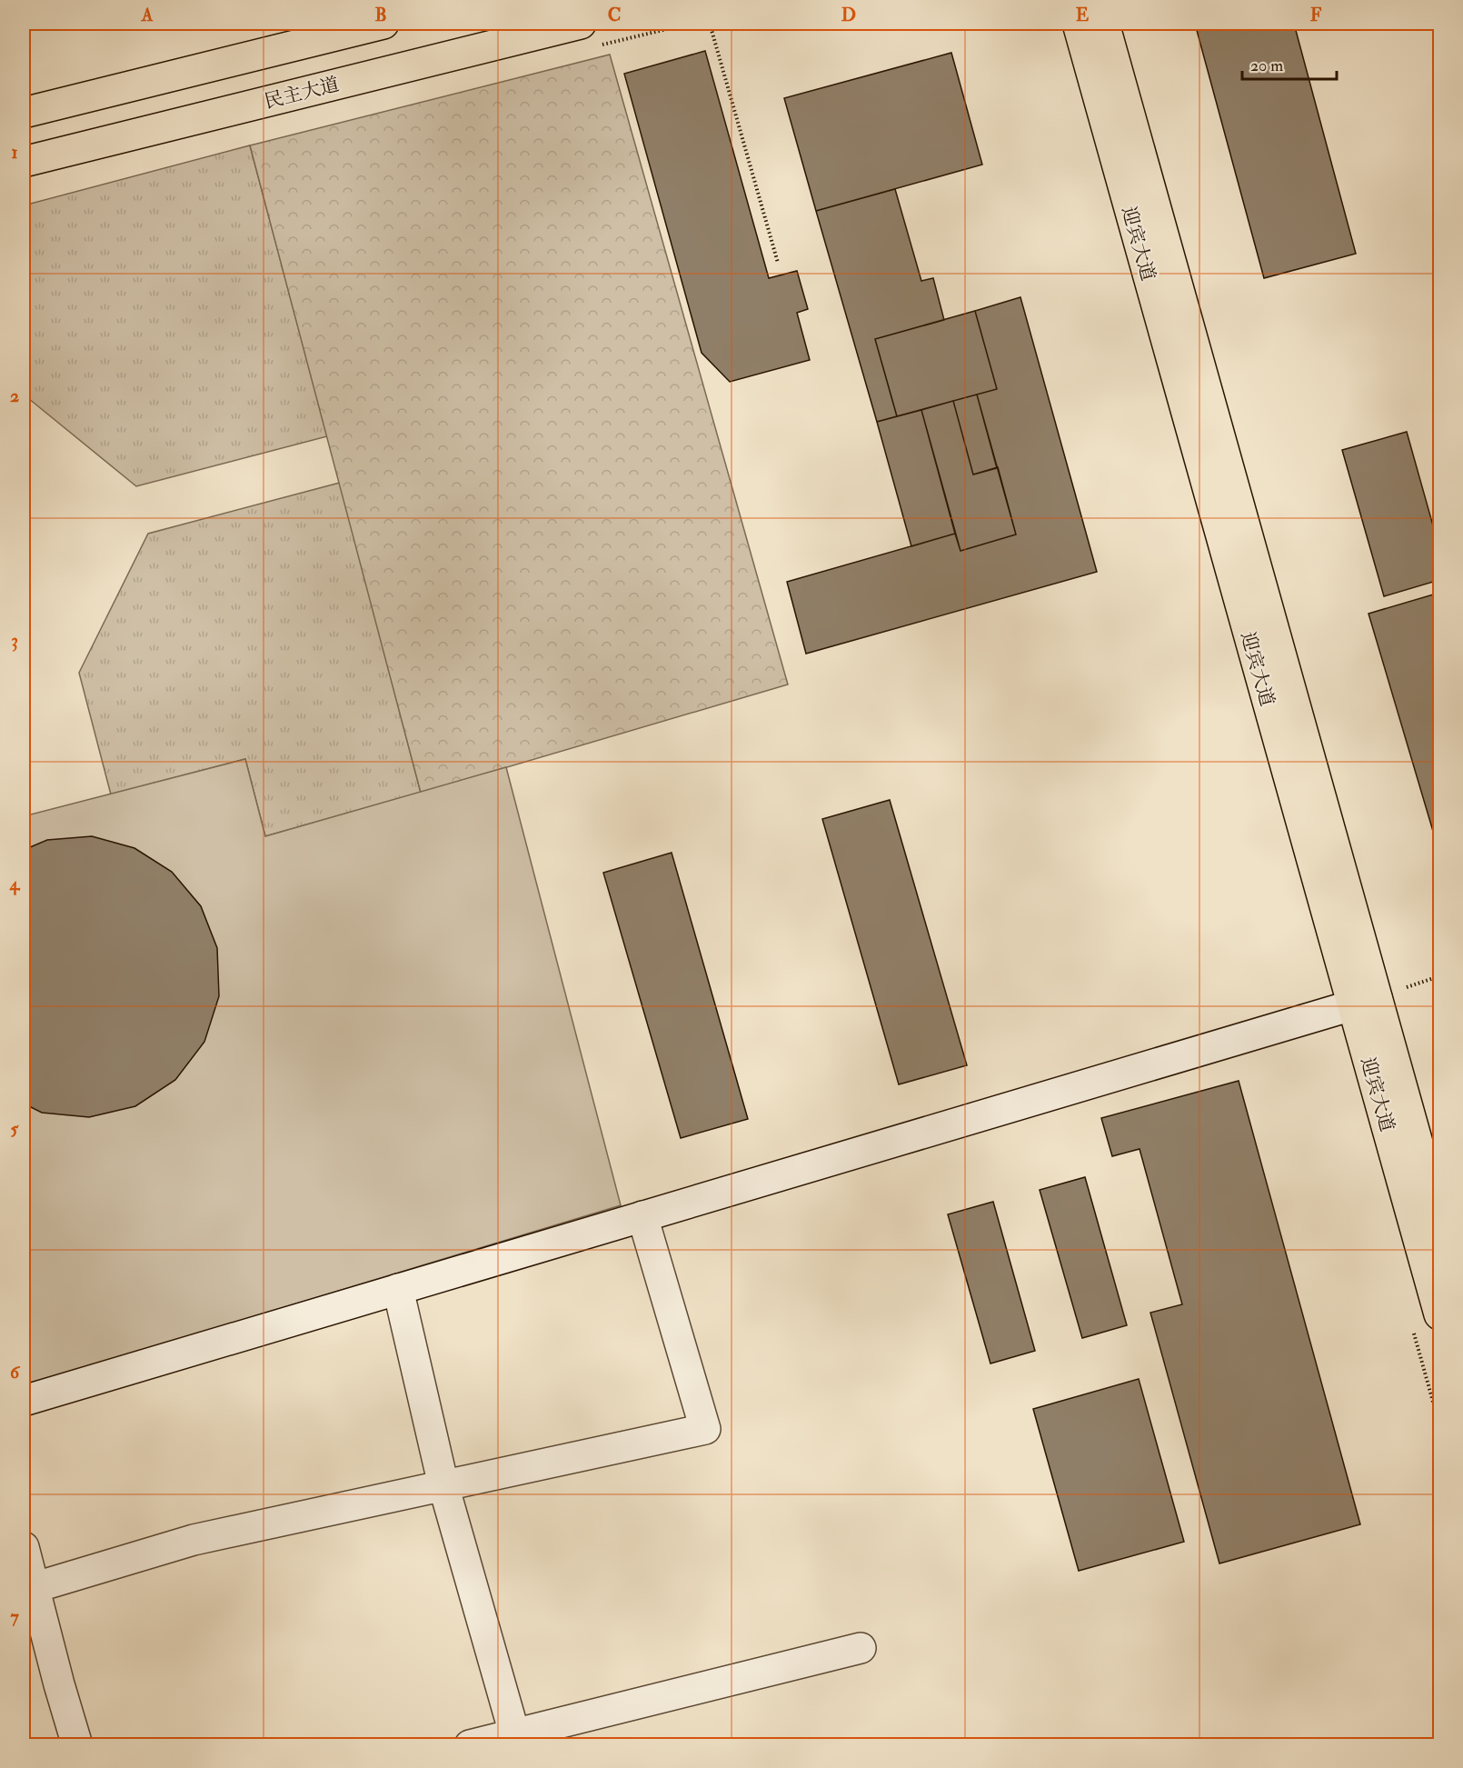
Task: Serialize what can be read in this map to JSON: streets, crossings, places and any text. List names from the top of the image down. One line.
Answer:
{"streets":{"main road":["民主大道","迎宾大道"]},"scale_bar":"20 m","grid":{"columns":["A","B","C","D","E","F"],"rows":["1","2","3","4","5","6","7"]}}
